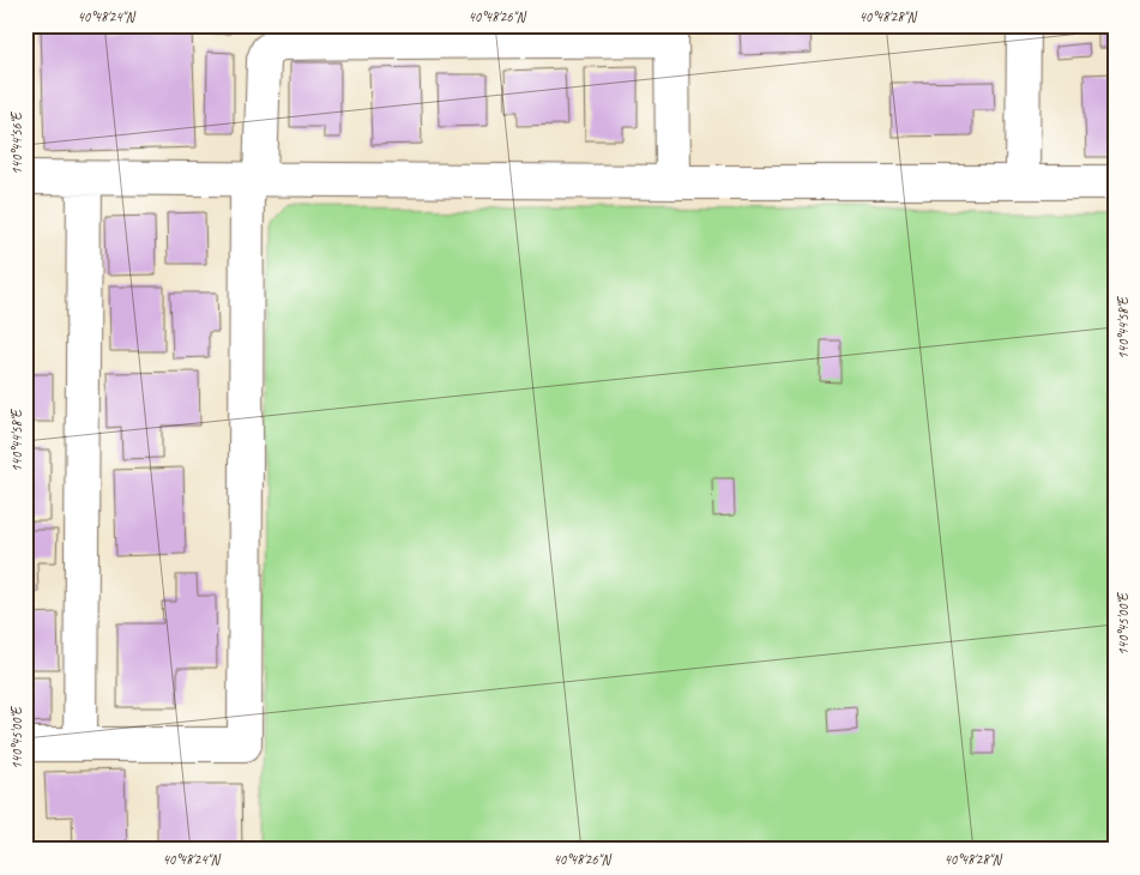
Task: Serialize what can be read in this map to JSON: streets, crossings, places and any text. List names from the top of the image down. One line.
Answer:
{"coordinates":["40°48'24\"N","40°48'26\"N","40°48'28\"N","140°44'56\"E","140°44'58\"E","140°45'00\"E"]}
